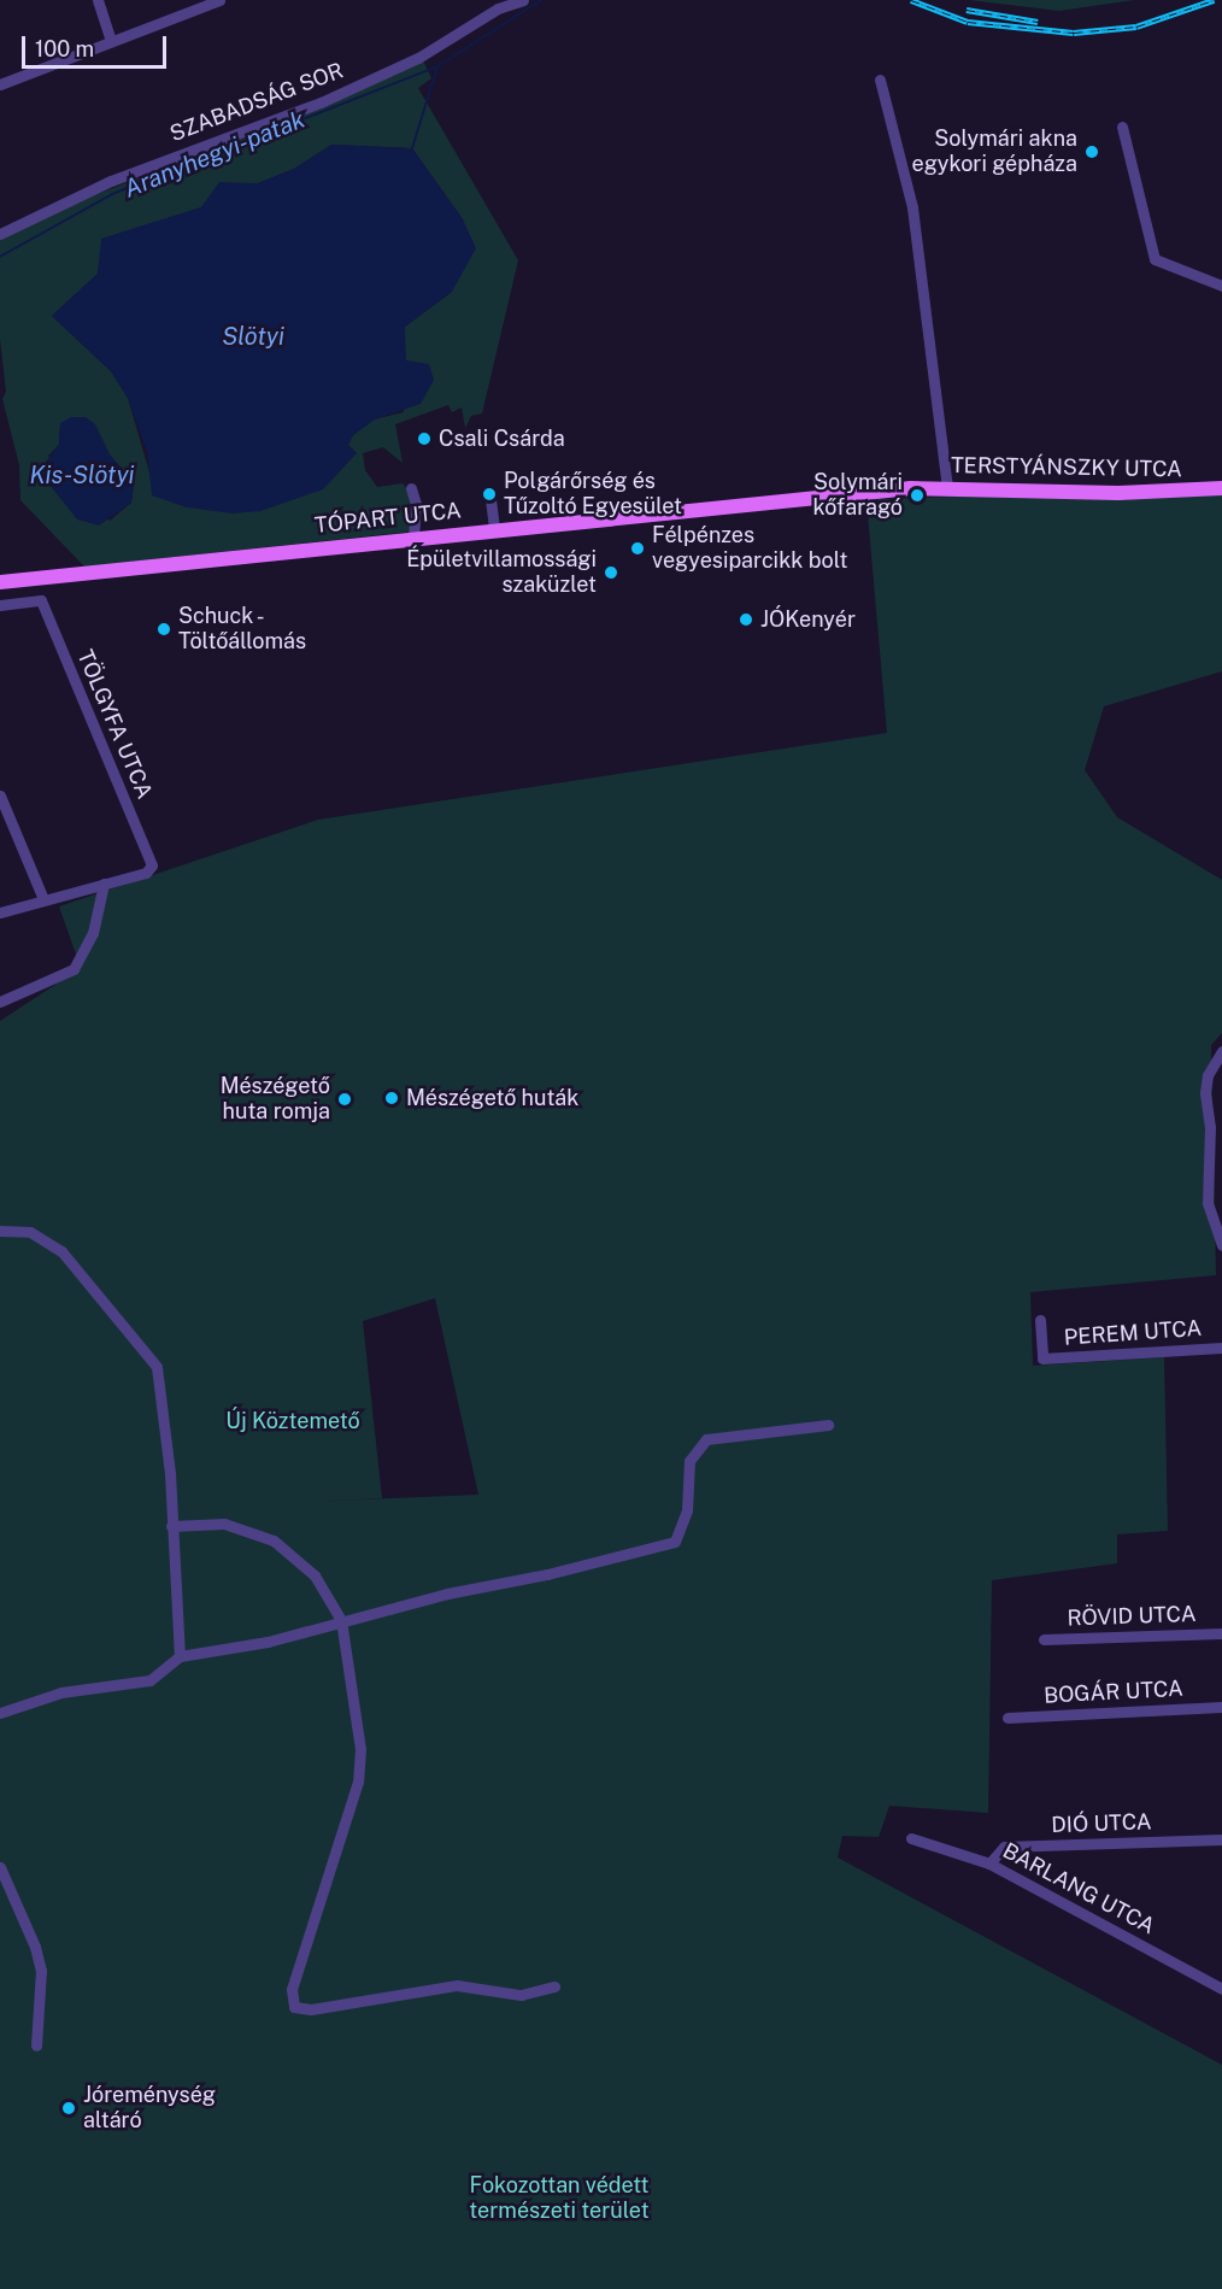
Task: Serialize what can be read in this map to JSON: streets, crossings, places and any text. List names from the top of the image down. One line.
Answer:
{"streets":{"main road":["TERSTYÁNSZKY UTCA","TÓPART UTCA"],"street":["SZABADSÁG SOR","TÖLGYFA UTCA","PEREM UTCA","RÖVID UTCA","BOGÁR UTCA","DIÓ UTCA","BARLANG UTCA"]},"crossings":[["TERSTYÁNSZKY UTCA","TÓPART UTCA"],["DIÓ UTCA","BARLANG UTCA"]],"water":["Aranyhegyi-patak","Slötyi","Kis-Slötyi"],"parks":["Új Köztemető","Fokozottan védett természeti terület"],"places":["Solymári akna egykori gépháza","Csali Csárda","Polgárőrség és Tűzoltó Egyesület","Solymári kőfaragó","Félpénzes vegyesiparcikk bolt","Épületvillamossági szaküzlet","JÓKenyér","Schuck - Töltőállomás","Mészégető huták","Mészégető huta romja","Jóreménység altáró"],"scale_bar":"100 m"}
